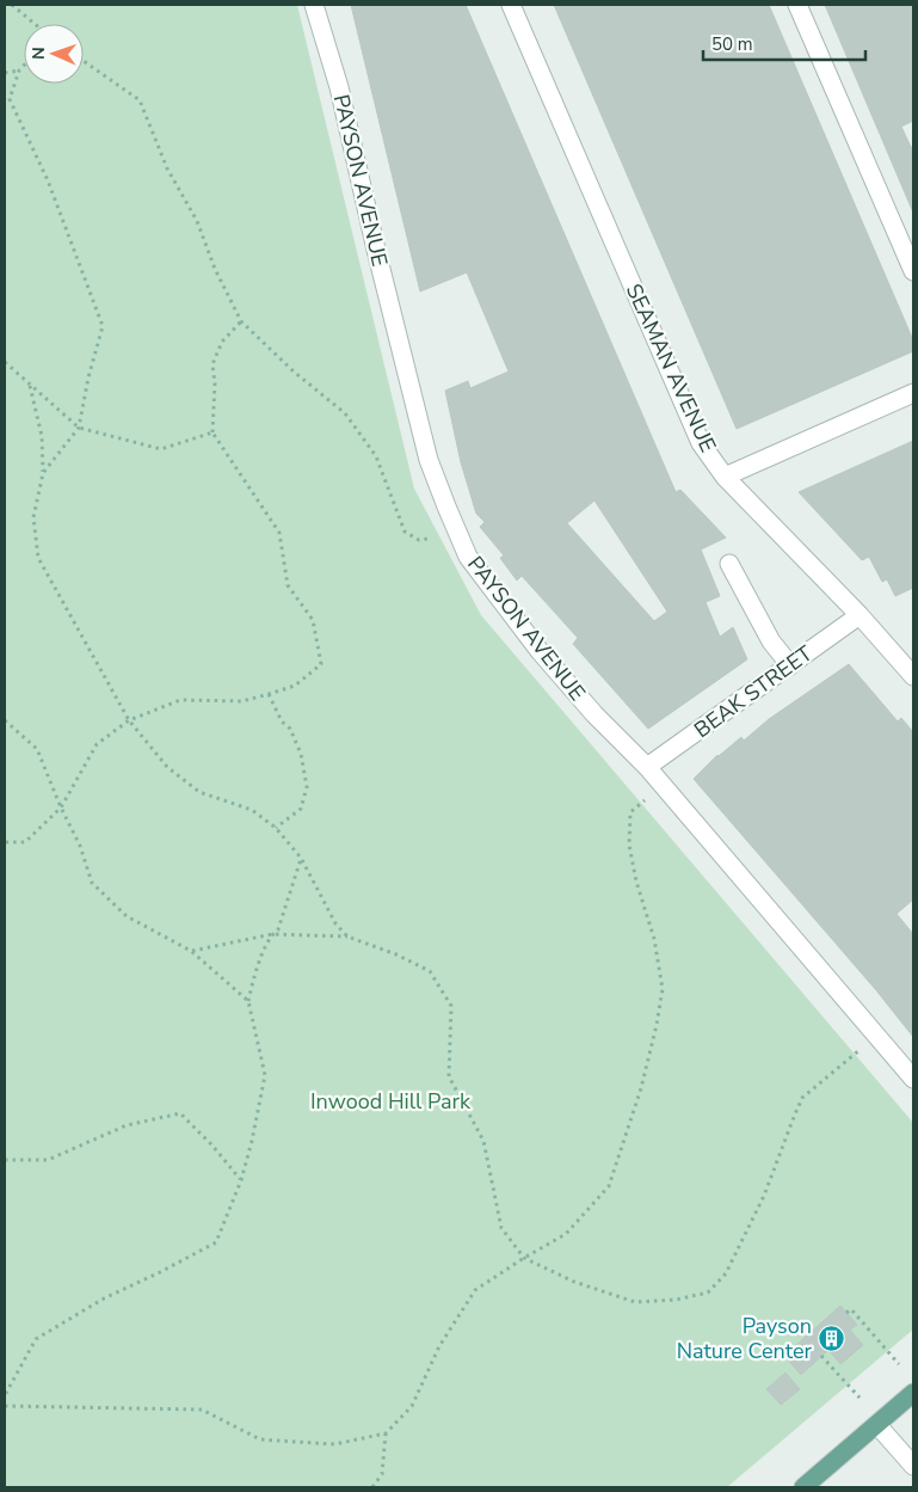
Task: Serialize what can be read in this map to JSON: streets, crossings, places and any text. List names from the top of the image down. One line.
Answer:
{"streets":{"street":["PAYSON AVENUE","SEAMAN AVENUE","BEAK STREET"]},"crossings":[["PAYSON AVENUE","BEAK STREET"],["SEAMAN AVENUE","BEAK STREET"]],"parks":["Inwood Hill Park"],"places":{"building":["Payson Nature Center"]},"scale_bar":"50 m","north":"left"}
